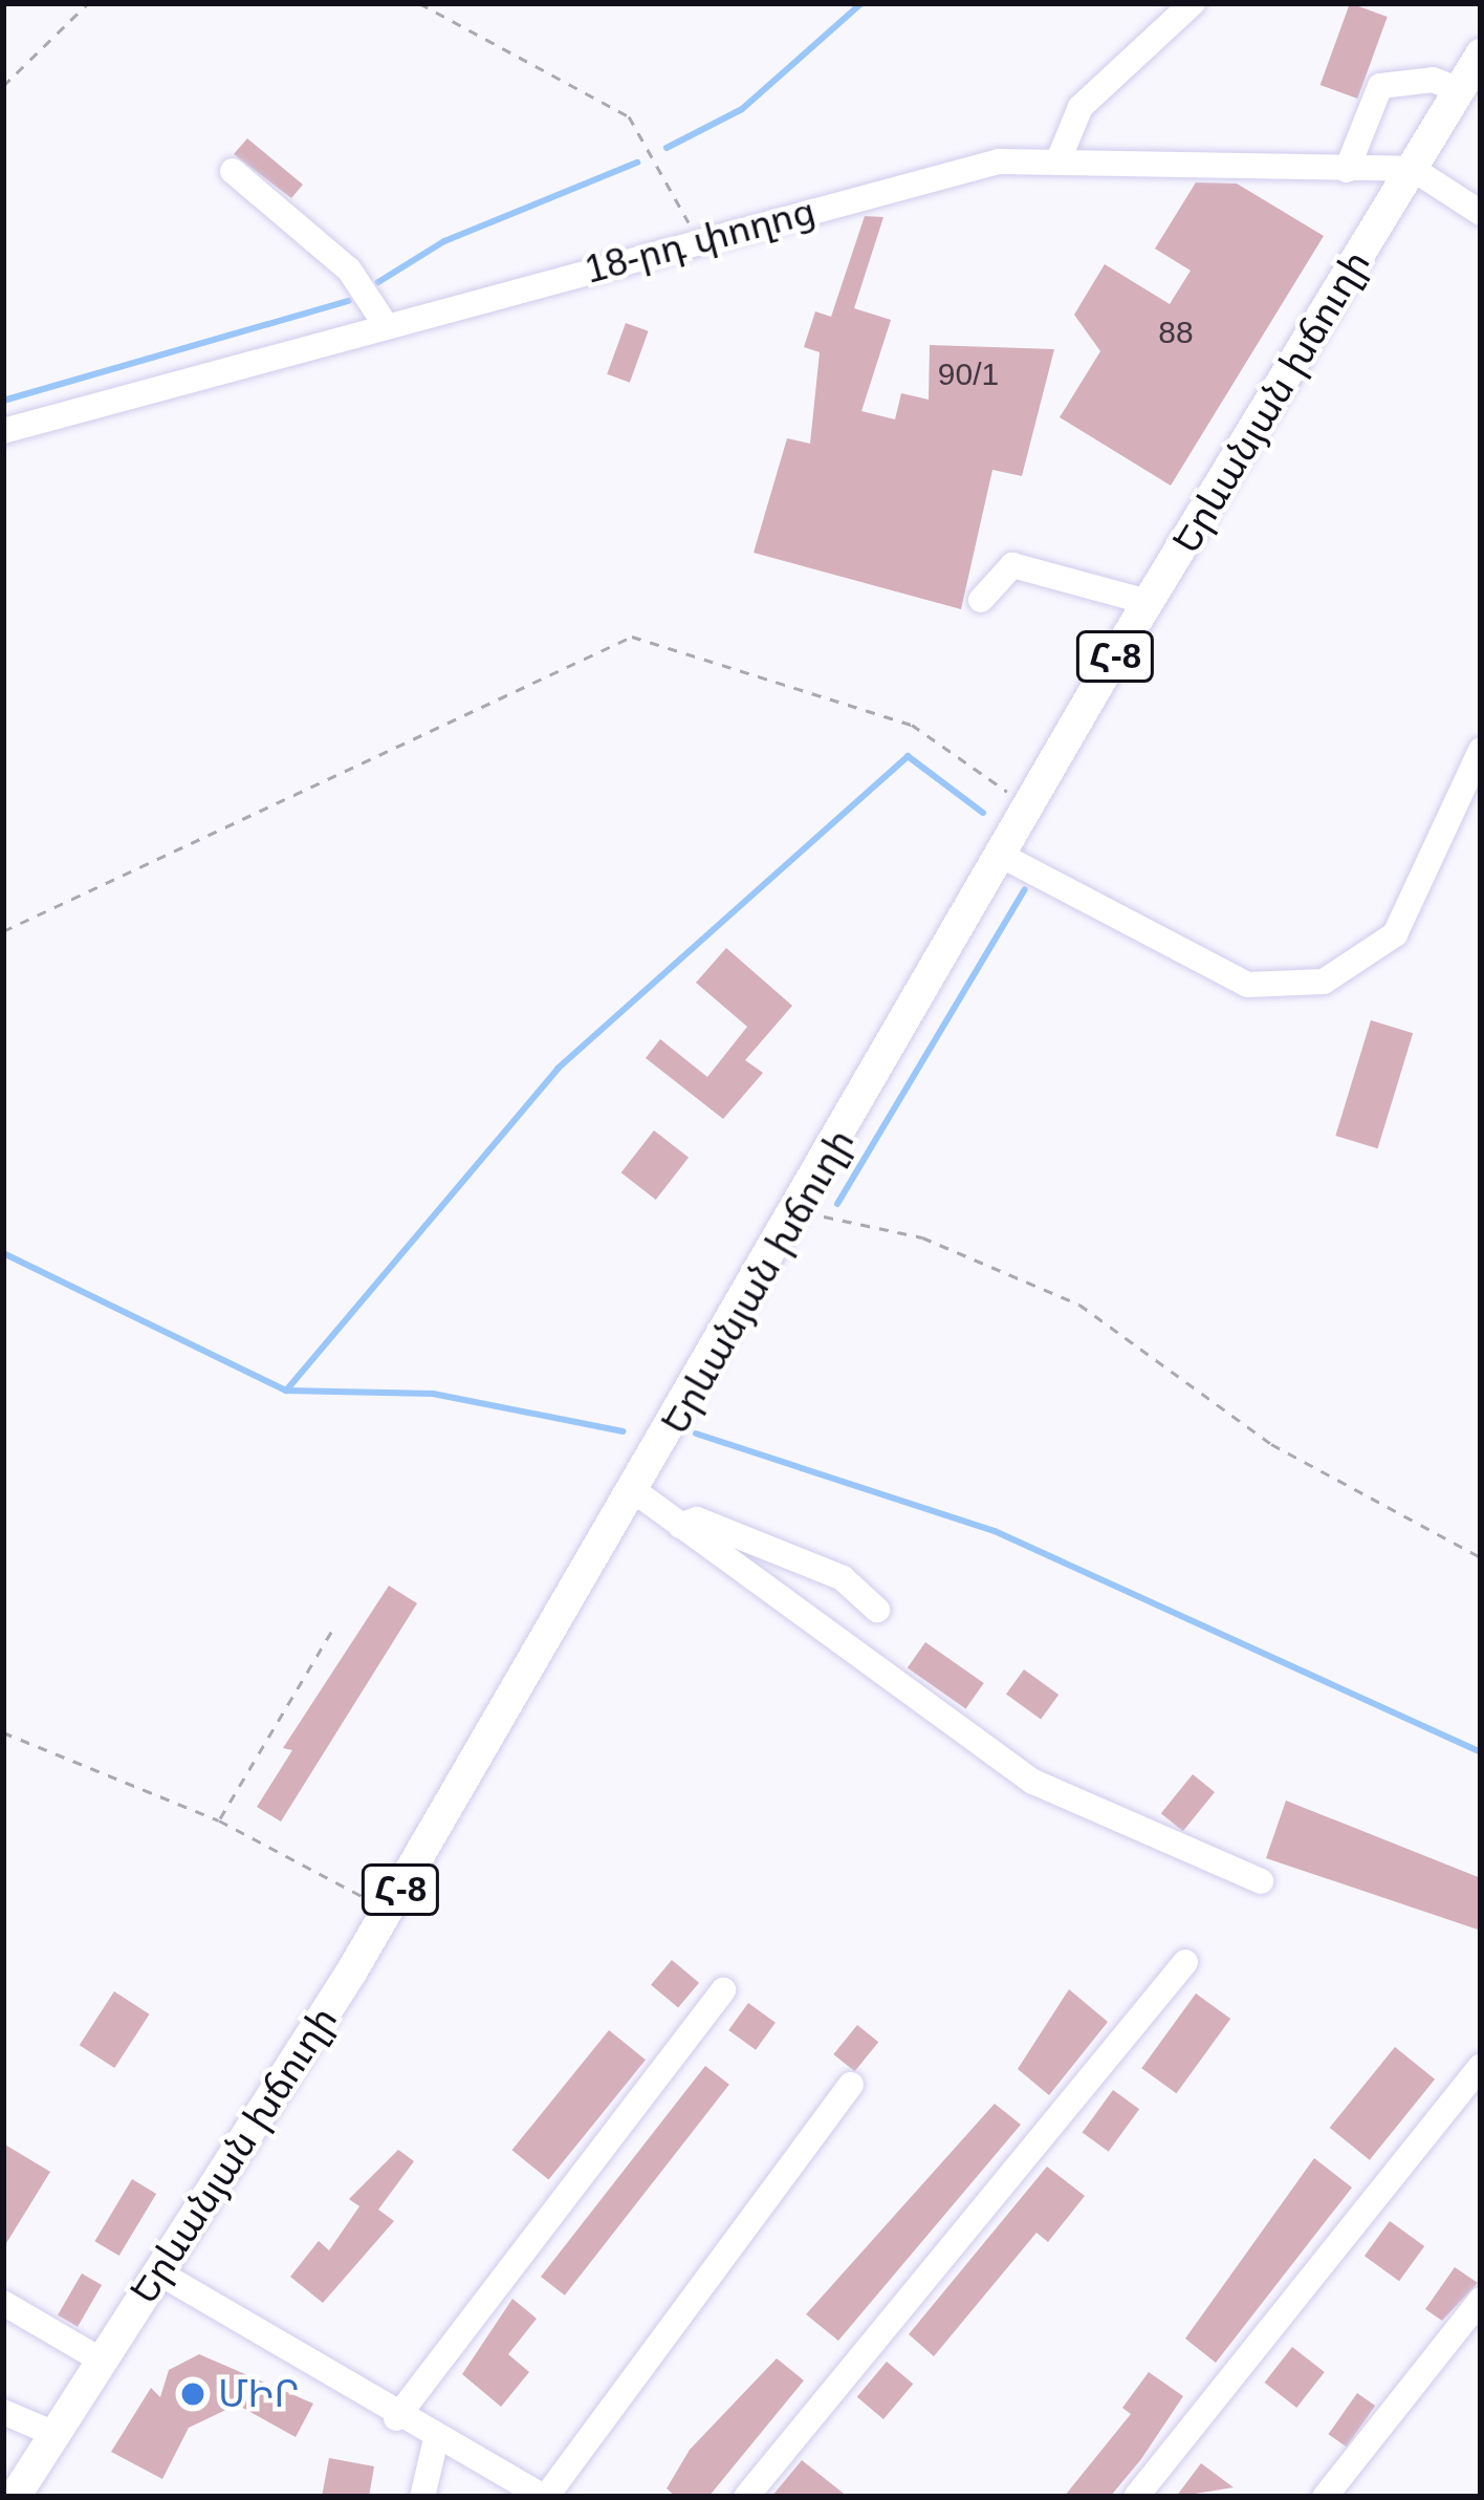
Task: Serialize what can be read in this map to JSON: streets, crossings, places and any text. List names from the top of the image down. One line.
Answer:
{"streets":{"main road":["Երևանյան խճուղի","Հ-8"],"street":["18-րդ փողոց"]},"crossings":[["18-րդ փողոց","Երևանյան խճուղի"]],"places":["ՄԻՐ"],"house_numbers":["88","90/1"]}
